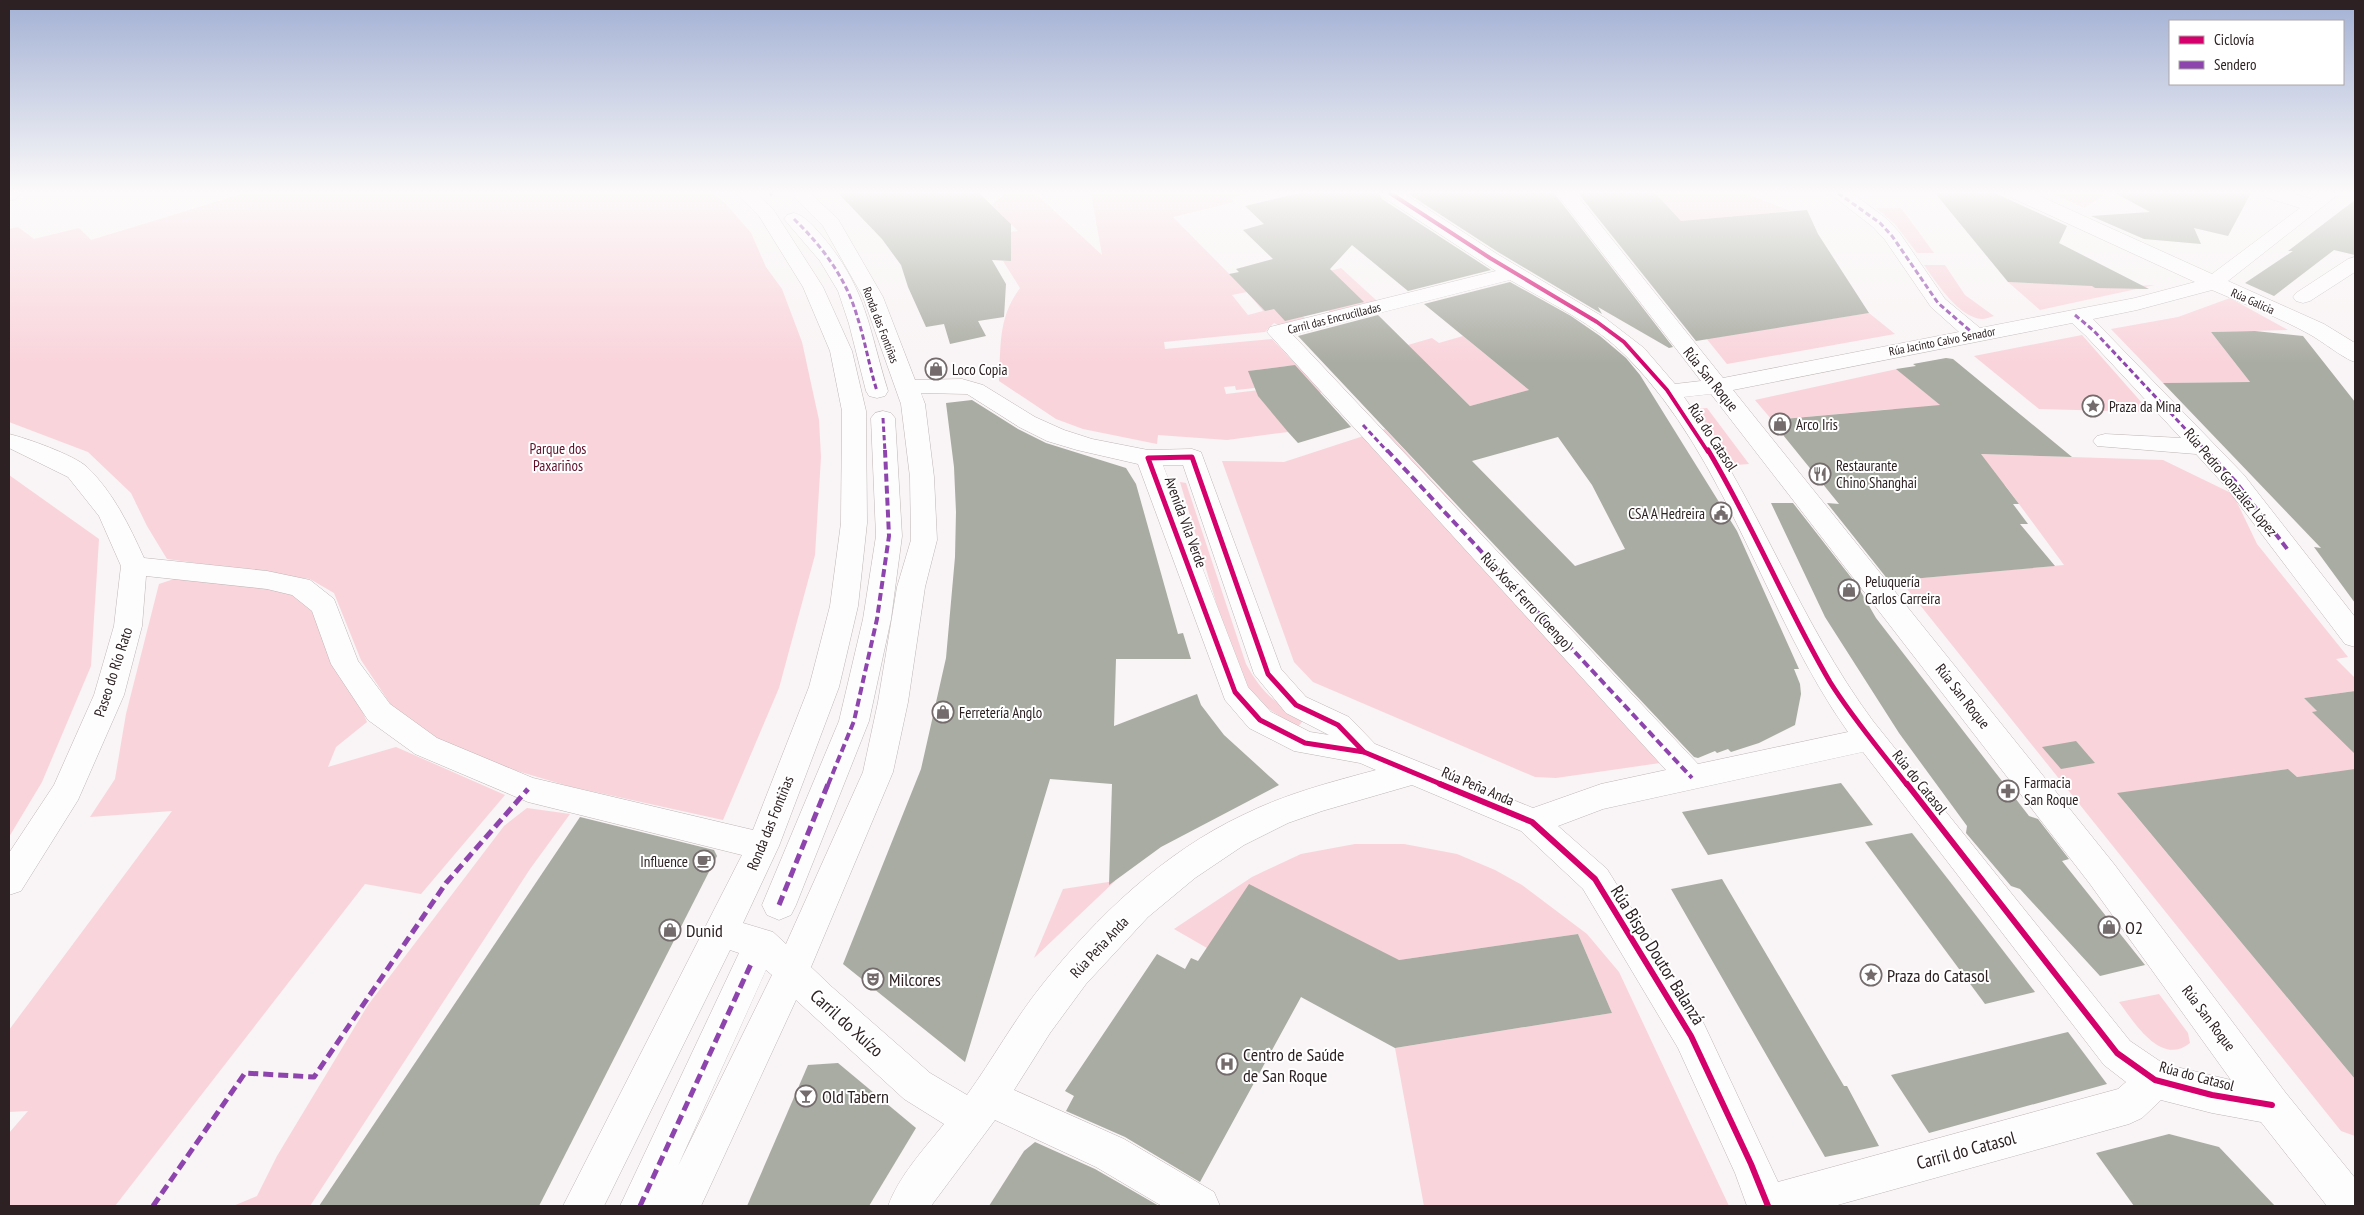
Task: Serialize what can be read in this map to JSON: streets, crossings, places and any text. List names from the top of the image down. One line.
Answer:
{"streets":{"street":["Rúa Galicia","Carril das Encrucilladas","Ronda das Fontiñas","Rúa Jacinto Calvo Senador","Rúa San Roque","Rúa do Catasol","Rúa Pedro González López","Avenida Vila Verde","Rúa Xosé Ferro (Coengo)","Paseo do Río Rato","Rúa Peña Anda","Rúa Bispo Doutor Balanzá","Carril do Xuízo","Carril do Catasol"]},"crossings":[["Rúa Galicia","Rúa Jacinto Calvo Senador"],["Carril das Encrucilladas","Rúa do Catasol"],["Carril das Encrucilladas","Rúa Xosé Ferro (Coengo)"],["Ronda das Fontiñas","Carril do Xuízo"],["Rúa Jacinto Calvo Senador","Rúa San Roque"],["Rúa Jacinto Calvo Senador","Rúa do Catasol"],["Rúa Jacinto Calvo Senador","Rúa Pedro González López"],["Rúa San Roque","Rúa do Catasol"],["Rúa do Catasol","Carril do Catasol"],["Avenida Vila Verde","Rúa Peña Anda"],["Rúa Peña Anda","Rúa Bispo Doutor Balanzá"],["Rúa Peña Anda","Carril do Xuízo"],["Rúa Bispo Doutor Balanzá","Carril do Catasol"]],"parks":["Parque dos Paxariños"],"places":{"shop":["Loco Copia","Arco Iris","Peluquería Carlos Carreira","Ferretería Anglo","O2","Dunid"],"place":["Praza da Mina","Praza do Catasol"],"restaurant":["Restaurante Chino Shanghai"],"public building":["CSA A Hedreira"],"pharmacy":["Farmacia San Roque"],"cafe":["Influence"],"theatre":["Milcores"],"hospital":["Centro de Saúde de San Roque"],"bar":["Old Tabern"]},"legend":["Ciclovía","Sendero"]}
